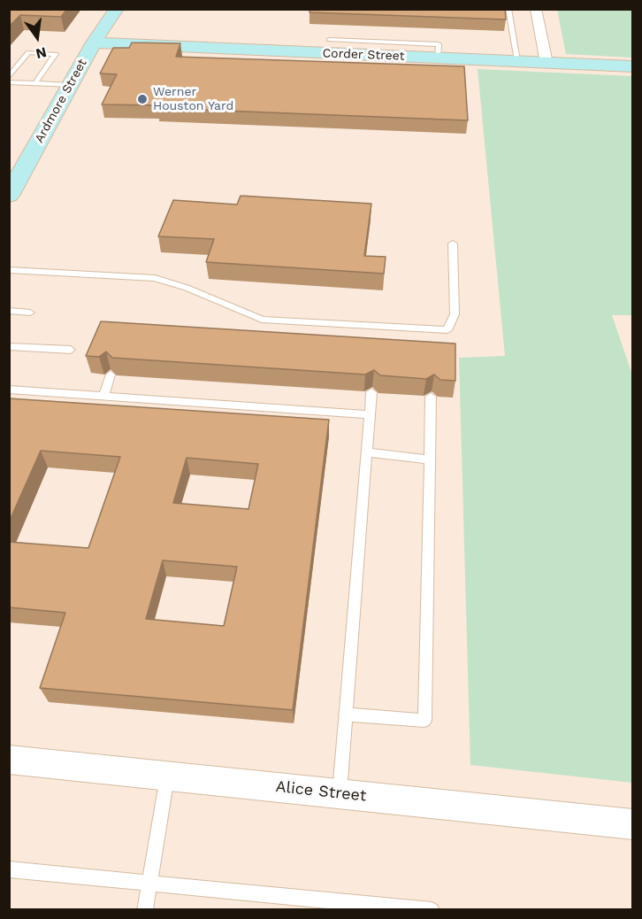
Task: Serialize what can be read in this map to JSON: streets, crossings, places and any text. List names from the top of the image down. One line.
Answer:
{"streets":{"street":["Corder Street","Ardmore Street","Alice Street"]},"crossings":[["Corder Street","Ardmore Street"]],"places":["Werner Houston Yard"],"north":"bottom"}
